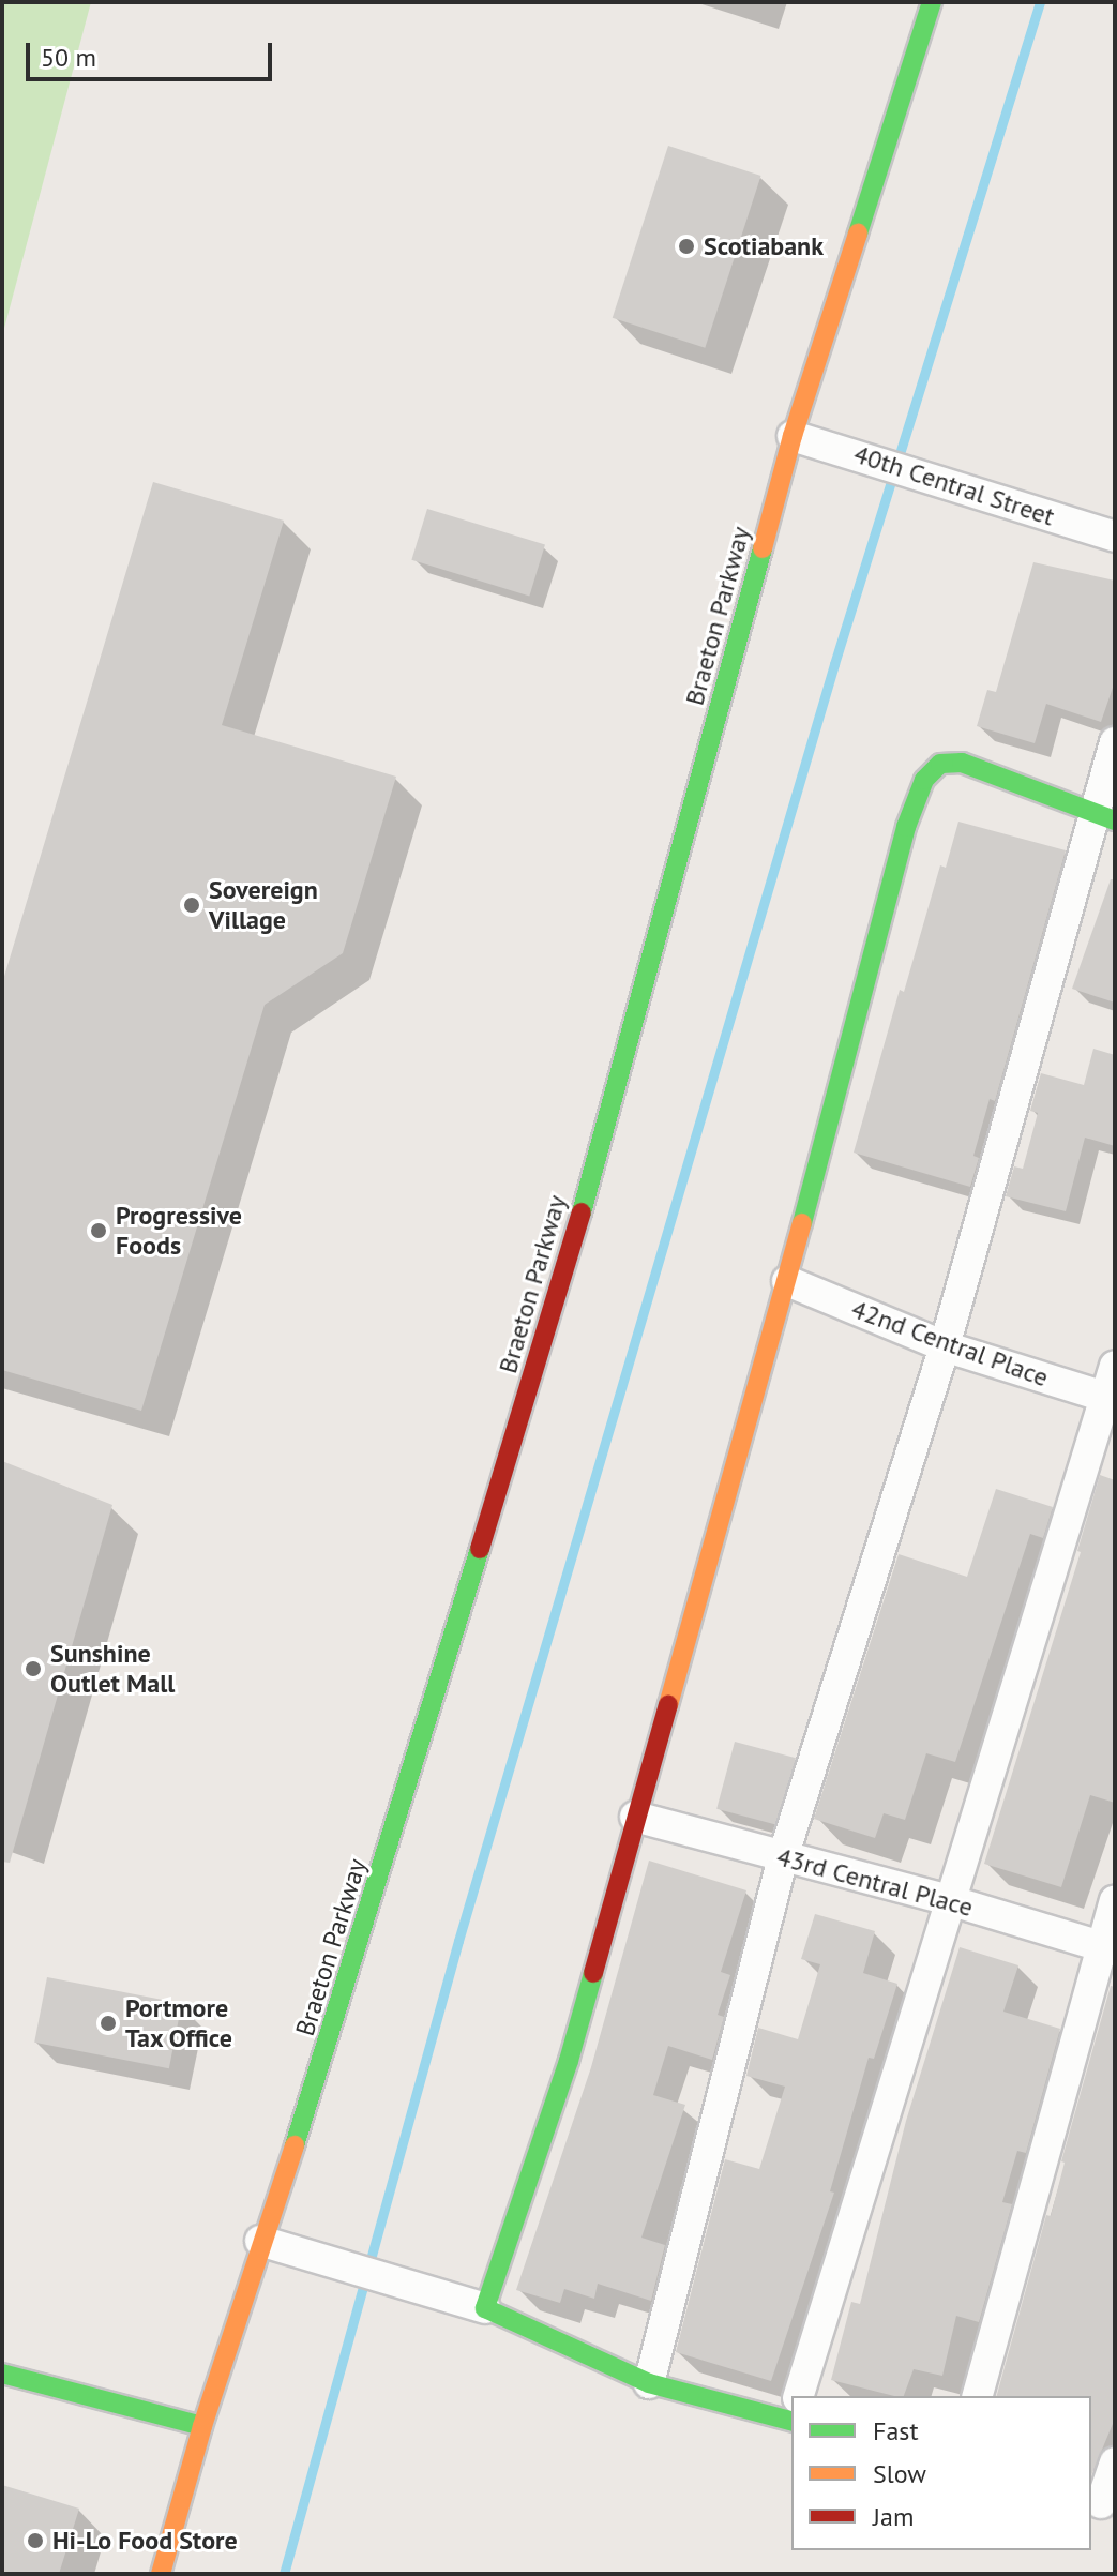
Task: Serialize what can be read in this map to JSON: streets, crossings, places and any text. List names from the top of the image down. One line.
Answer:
{"streets":{"main road":["Braeton Parkway"],"street":["40th Central Street","42nd Central Place","43rd Central Place"]},"crossings":[["40th Central Street","Braeton Parkway"]],"places":["Scotiabank","Sovereign Village","Progressive Foods","Sunshine Outlet Mall","Portmore Tax Office","Hi-Lo Food Store"],"legend":["Fast","Slow","Jam"],"scale_bar":"50 m"}
